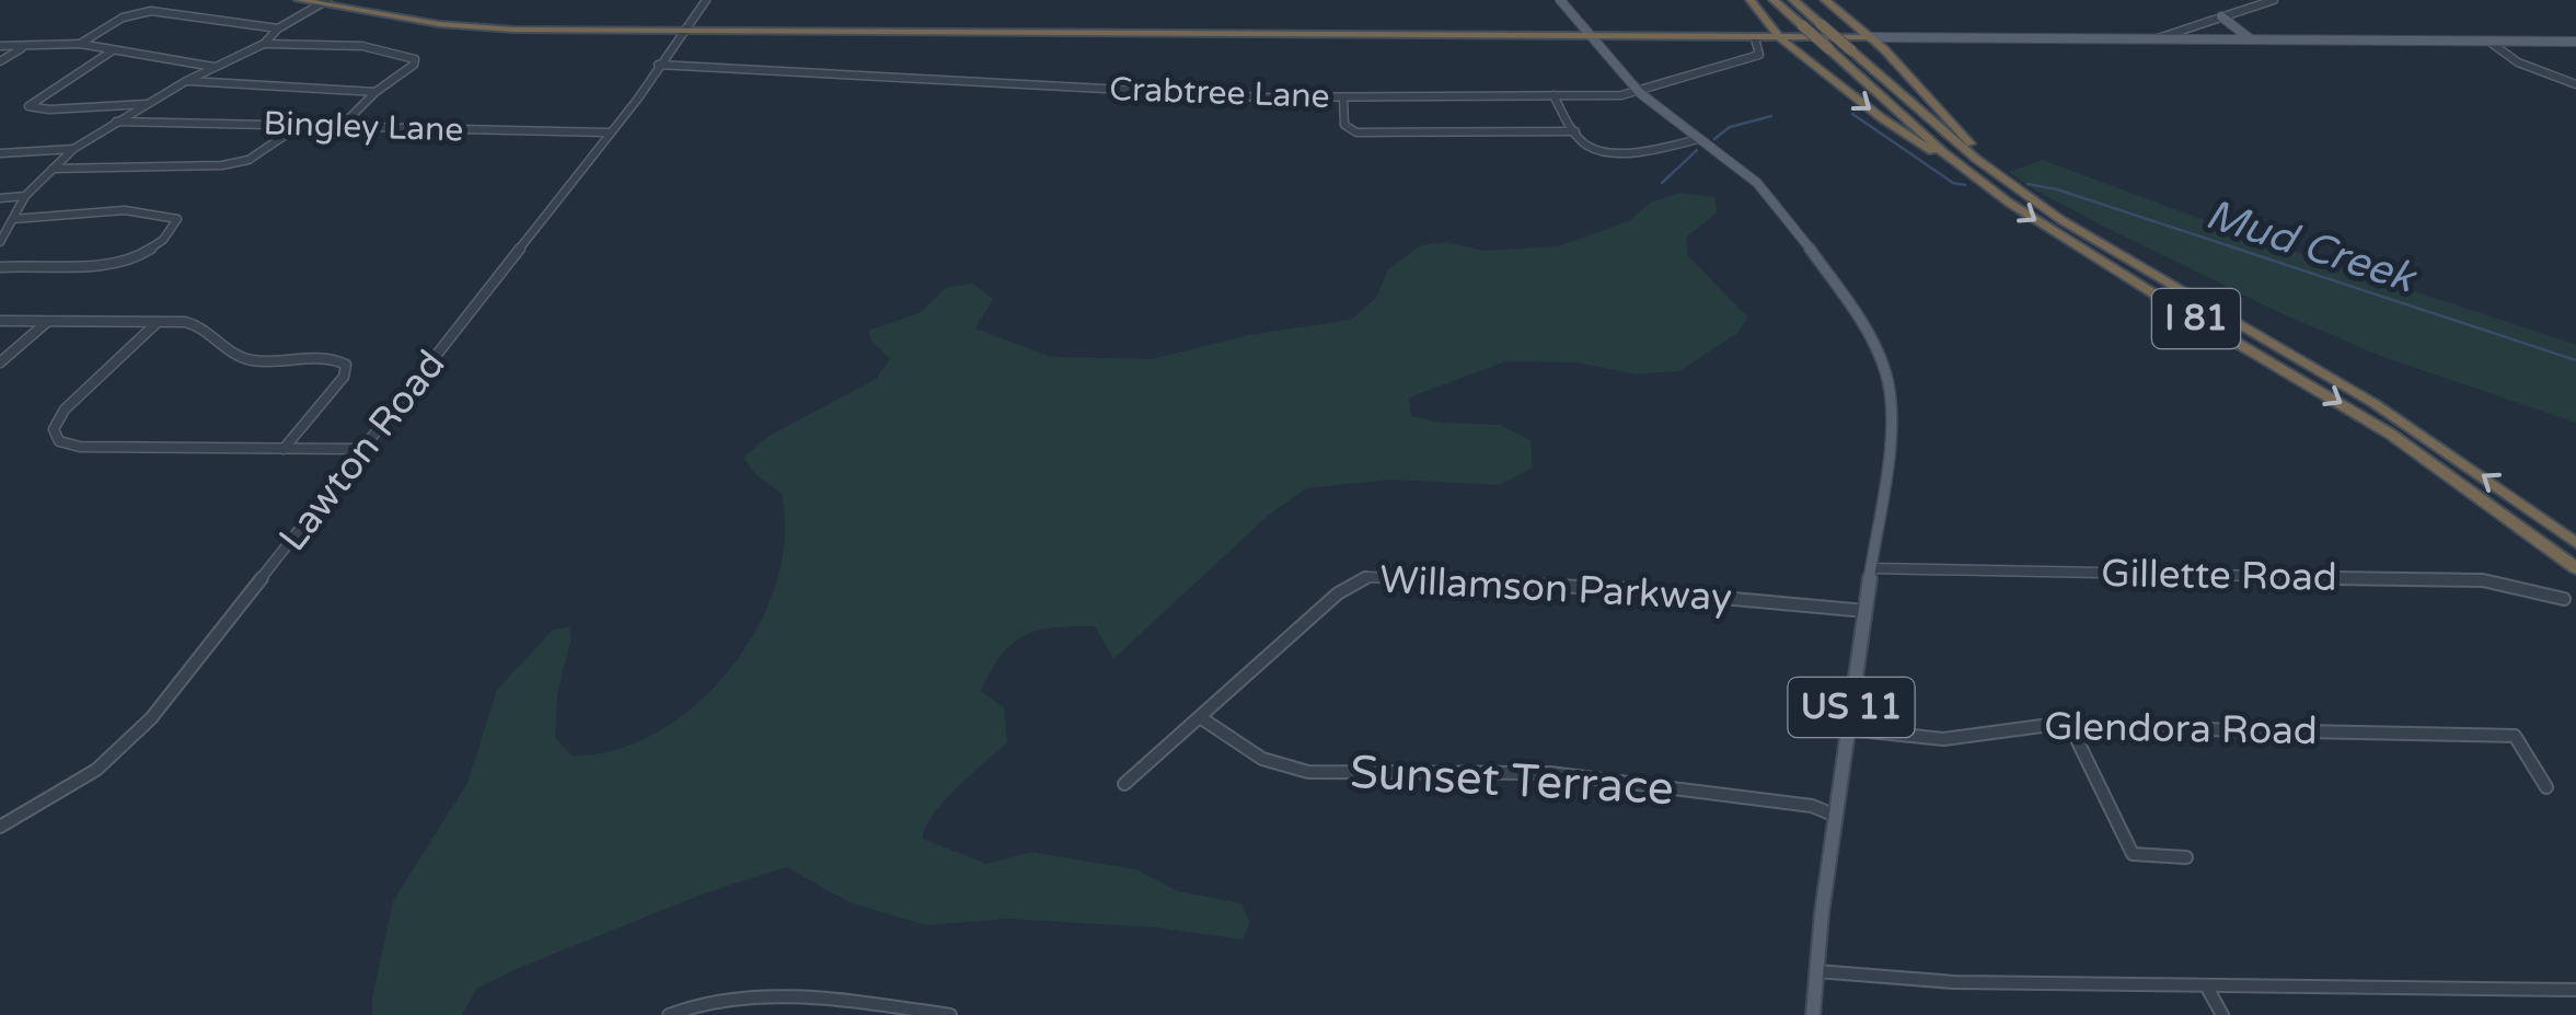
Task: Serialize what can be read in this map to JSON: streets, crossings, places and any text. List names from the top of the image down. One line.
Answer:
{"streets":{"highway":["I 81"],"main road":["US 11"],"street":["Crabtree Lane","Bingley Lane","Lawton Road","Gillette Road","Willamson Parkway","Glendora Road","Sunset Terrace"]},"crossings":[["Crabtree Lane","Lawton Road"],["Crabtree Lane","US 11"],["Bingley Lane","Lawton Road"],["Gillette Road","US 11"],["Willamson Parkway","US 11"],["Willamson Parkway","Sunset Terrace"],["US 11","Glendora Road"],["US 11","Sunset Terrace"]],"water":["Mud Creek"]}
